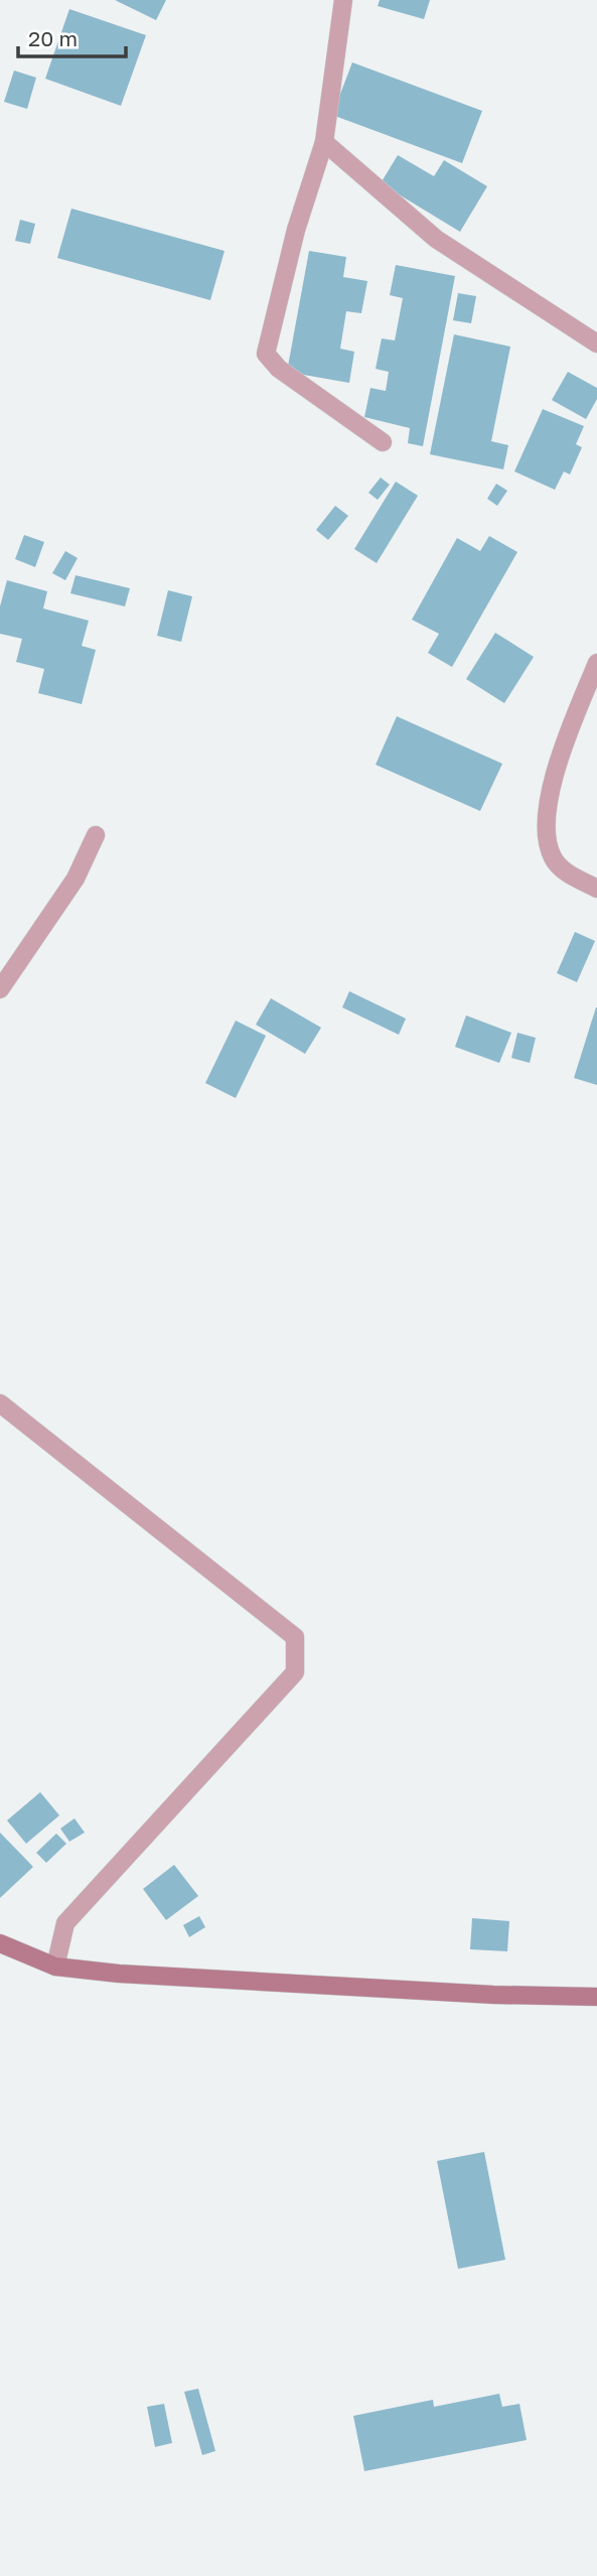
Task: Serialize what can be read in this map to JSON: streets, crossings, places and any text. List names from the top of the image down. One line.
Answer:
{"scale_bar":"20 m"}
